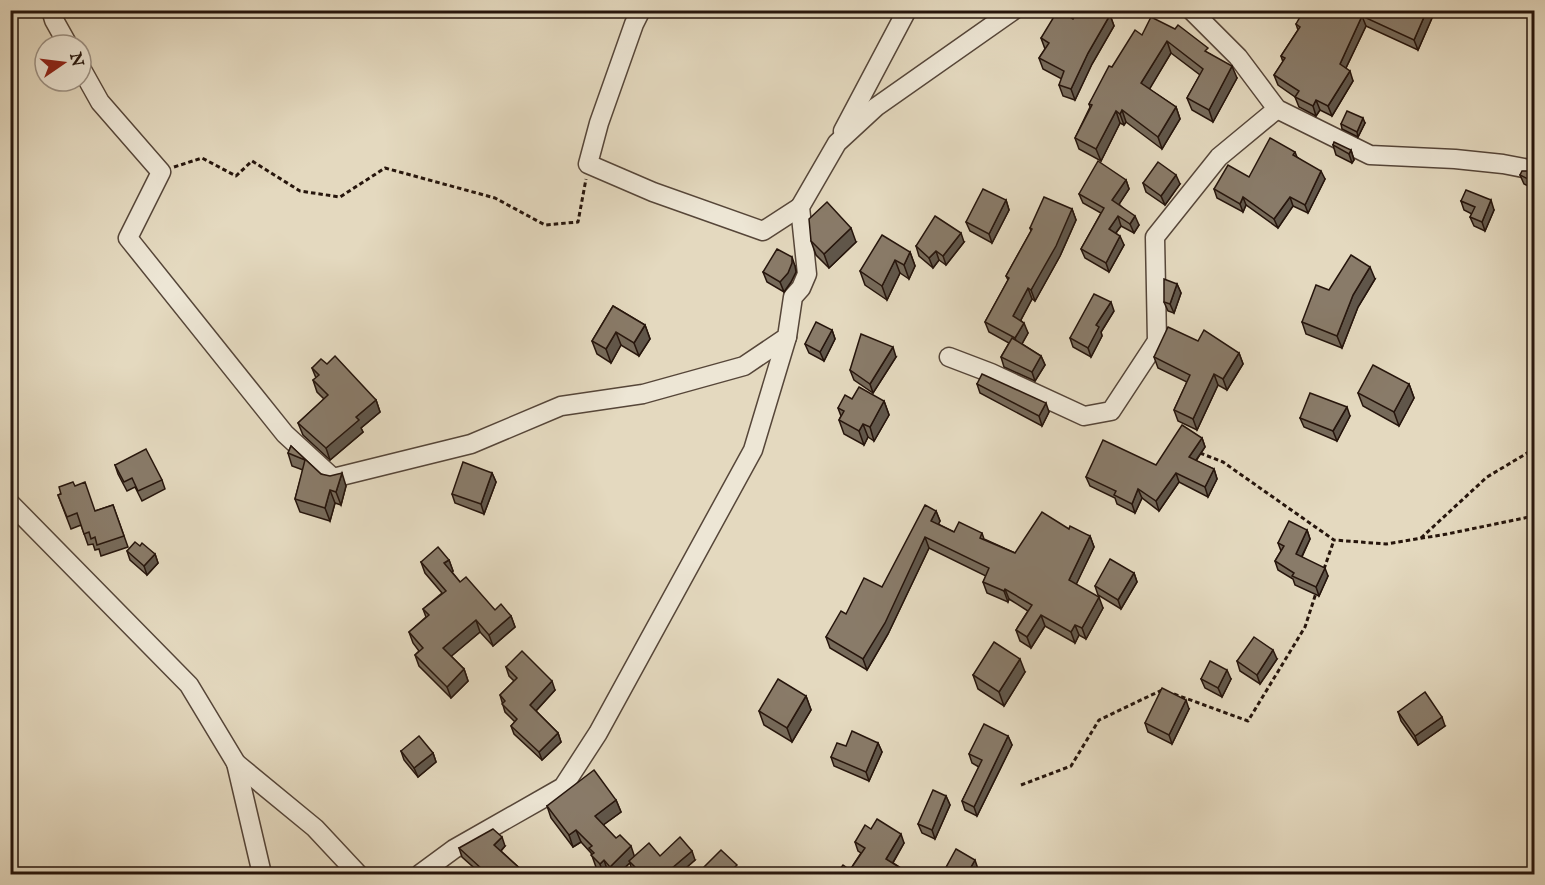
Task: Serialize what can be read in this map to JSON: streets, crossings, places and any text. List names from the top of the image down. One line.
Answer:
{"north":"right"}
